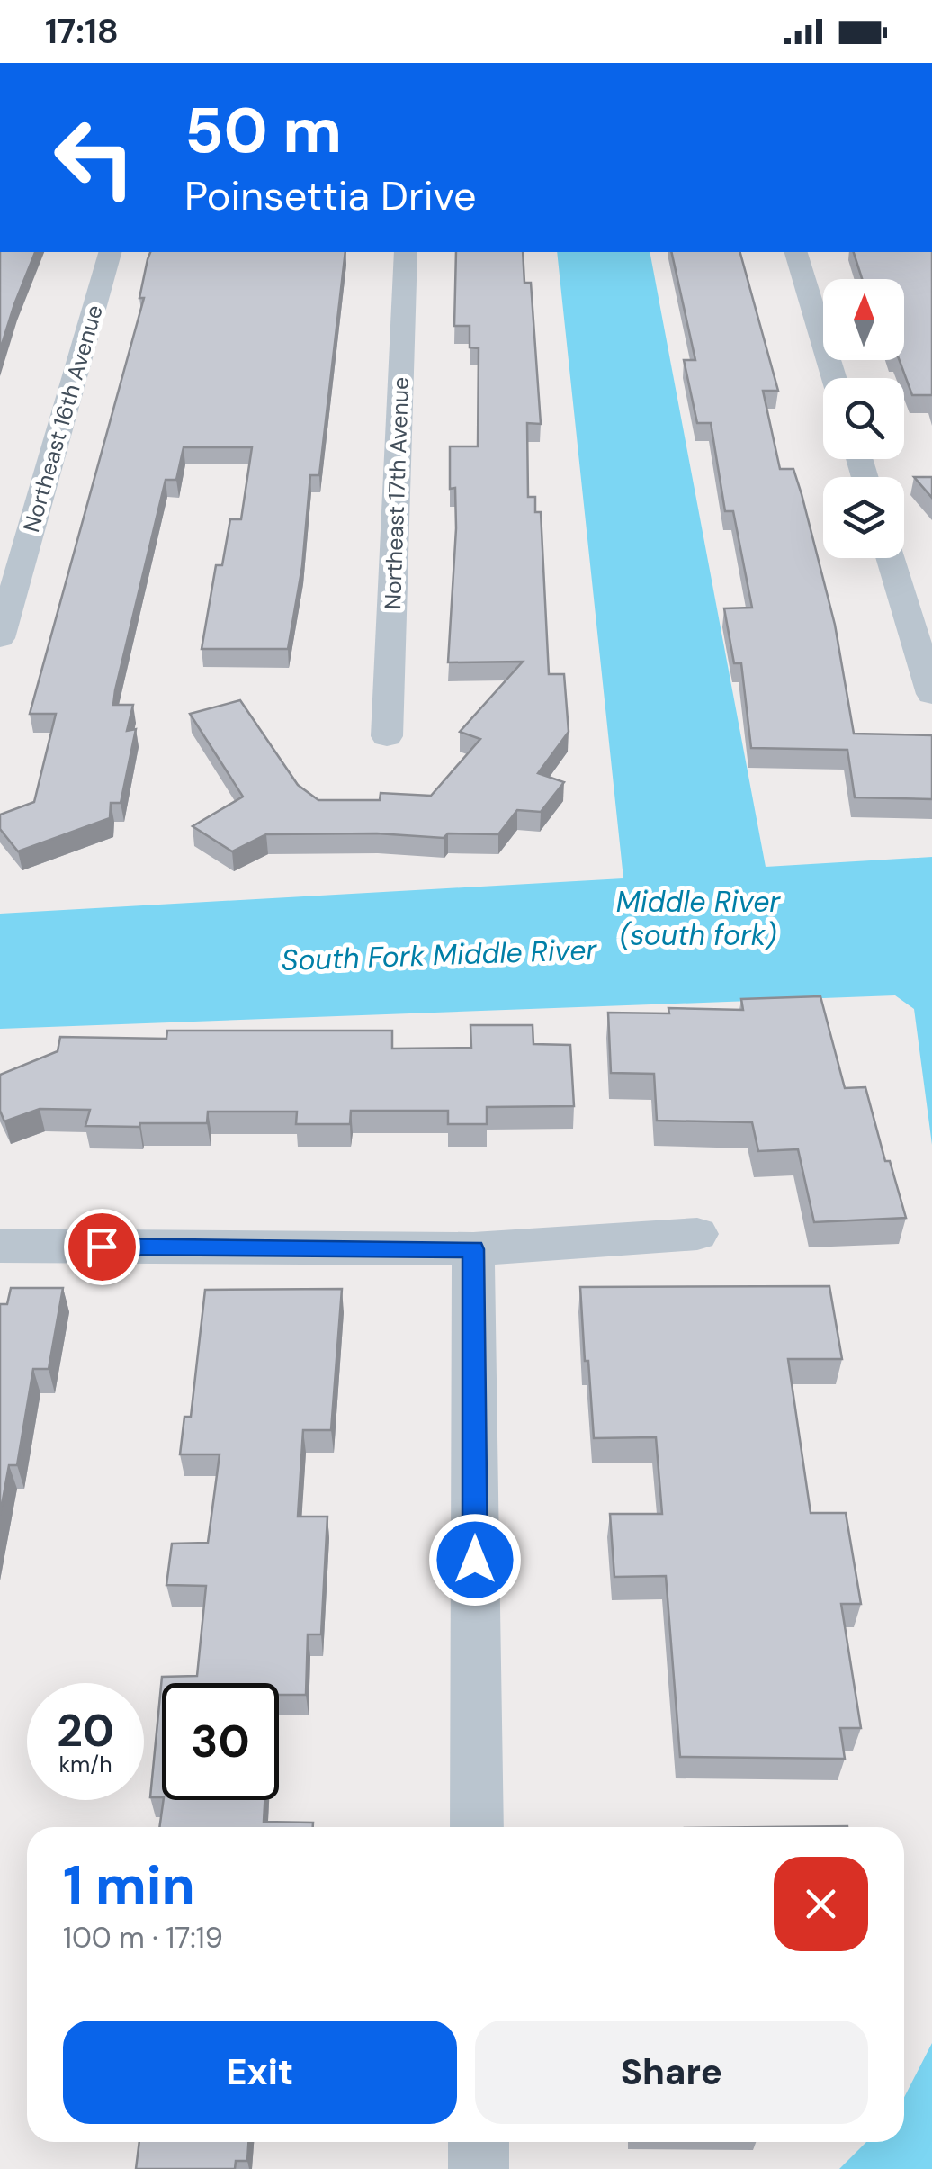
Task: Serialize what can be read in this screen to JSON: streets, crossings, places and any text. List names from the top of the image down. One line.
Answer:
{"streets":{"street":["Northeast 16th Avenue","Northeast 17th Avenue"]},"water":["Middle River (south fork)","South Fork Middle River"],"north":"top","page":{"status":"17:18","turn":["50 m","Poinsettia Drive"],"speed":"20 km/h","limit":"30","heading":["1 min","100 m · 17:19"],"buttons":["Exit","Share"]}}
